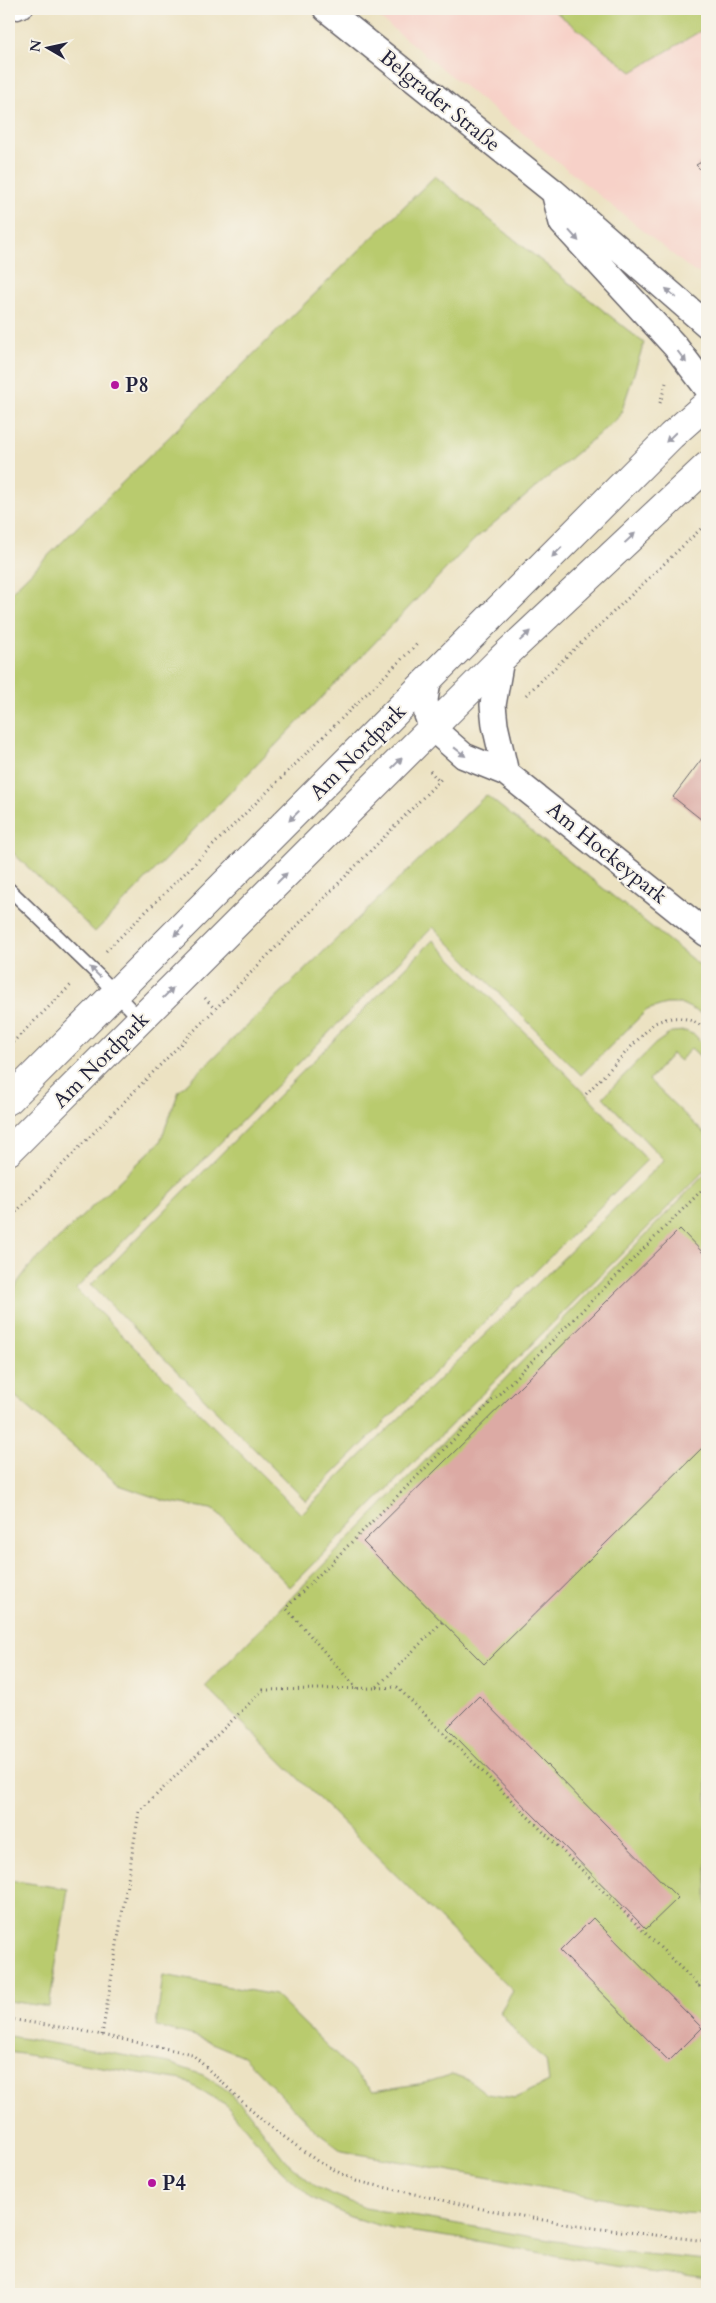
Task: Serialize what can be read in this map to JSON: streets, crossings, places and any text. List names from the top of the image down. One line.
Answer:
{"streets":{"street":["Belgrader Straße","Am Nordpark","Am Hockeypark"]},"crossings":[["Am Nordpark","Am Hockeypark"]],"places":["P8","P4"],"north":"left"}
